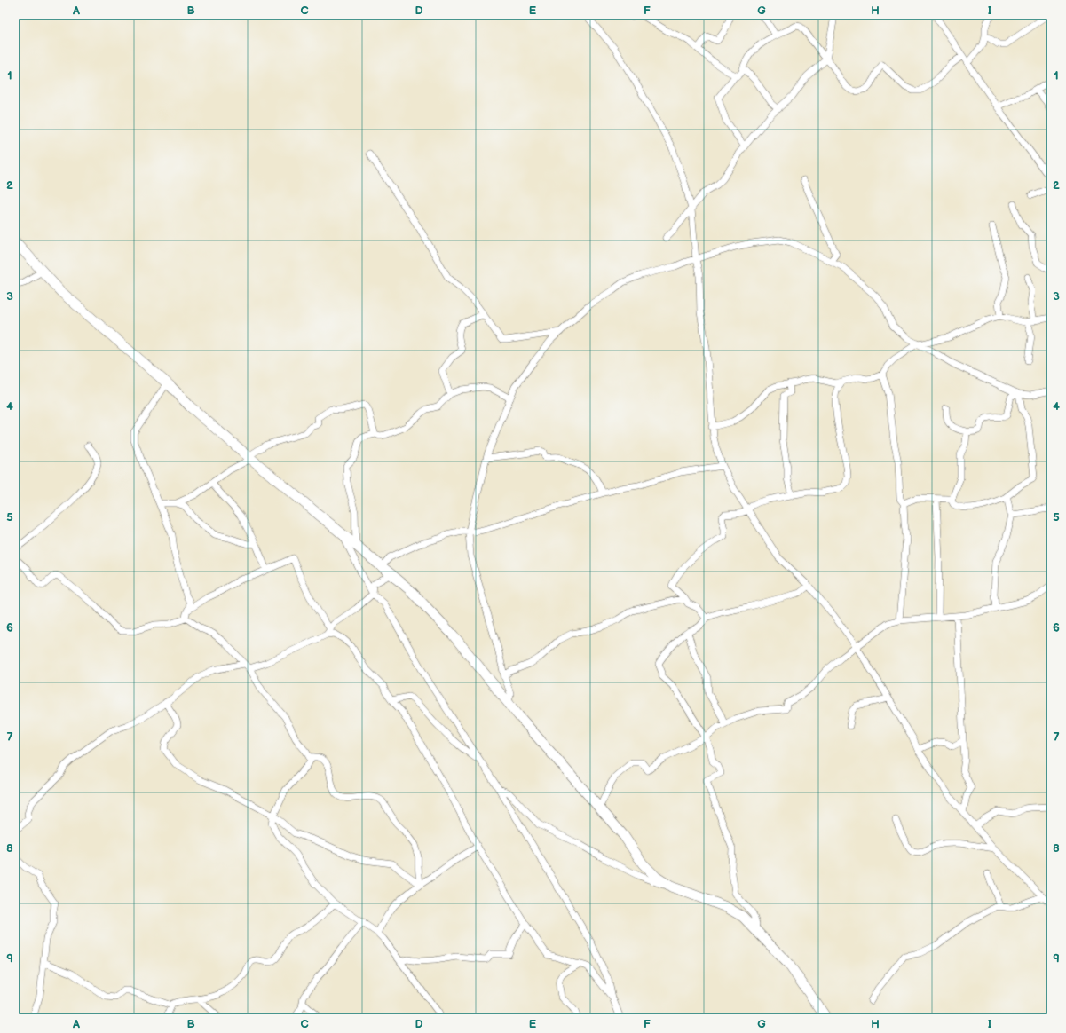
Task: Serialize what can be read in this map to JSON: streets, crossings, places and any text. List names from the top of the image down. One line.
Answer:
{"grid":{"columns":["A","B","C","D","E","F","G","H","I"],"rows":["1","2","3","4","5","6","7","8","9"]}}
